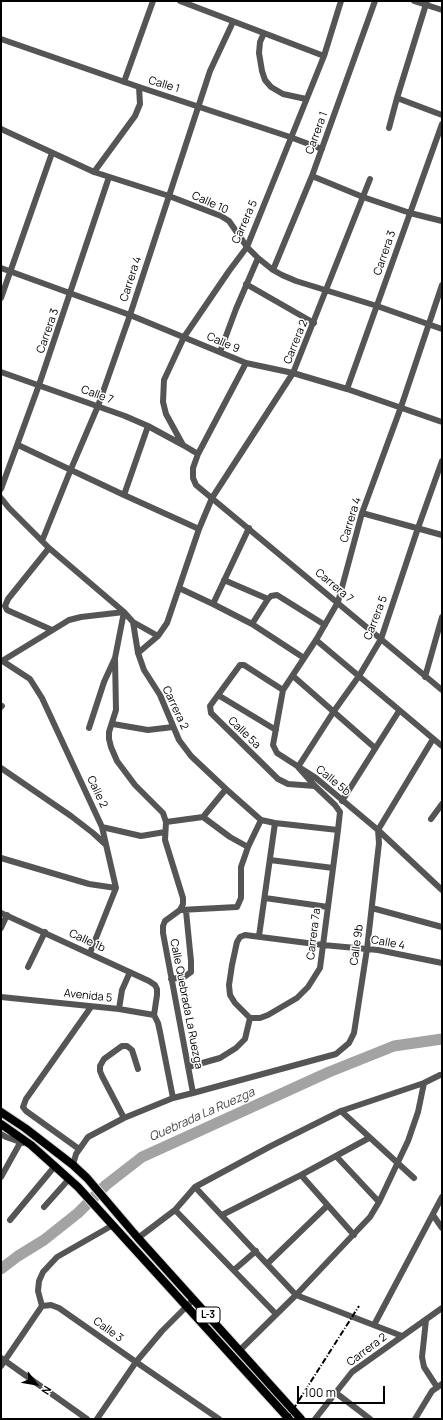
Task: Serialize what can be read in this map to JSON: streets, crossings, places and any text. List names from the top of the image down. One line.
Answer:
{"streets":{"main road":["L-3"],"street":["Calle 1","Carrera 1","Calle 10","Carrera 5","Carrera 3","Carrera 4","Carrera 2","Calle 9","Calle 7","Carrera 7","Calle 5a","Calle 5b","Calle 2","Carrera 7a","Calle 1b","Calle 4","Calle 9b","Avenida 5","Calle Quebrada La Ruezga","Calle 3"]},"crossings":[["Calle 1","Carrera 1"],["Calle 1","Carrera 5"],["Calle 1","Carrera 4"],["Carrera 1","Calle 10"],["Calle 10","Carrera 5"],["Calle 10","Carrera 3"],["Calle 10","Carrera 4"],["Calle 10","Carrera 2"],["Carrera 5","Calle 9"],["Carrera 5","Calle 7"],["Carrera 5","Carrera 7"],["Carrera 5","Calle 5b"],["Carrera 5","Carrera 7a"],["Carrera 3","Calle 9"],["Carrera 3","Calle 7"],["Carrera 4","Calle 9"],["Carrera 4","Calle 7"],["Carrera 4","Carrera 7"],["Carrera 4","Calle 5a"],["Carrera 4","Calle 5b"],["Carrera 2","Calle 9"],["Carrera 2","Carrera 7"],["Carrera 2","Carrera 7a"],["Calle 5a","Carrera 7a"],["Calle 5b","Carrera 7a"],["Calle 5b","Calle 9b"],["Carrera 7a","Calle 4"],["Calle 1b","Avenida 5"],["Calle 4","Calle 9b"],["Calle 9b","Calle Quebrada La Ruezga"]],"water":["Quebrada La Ruezga"],"scale_bar":"100 m","north":"bottom right"}
